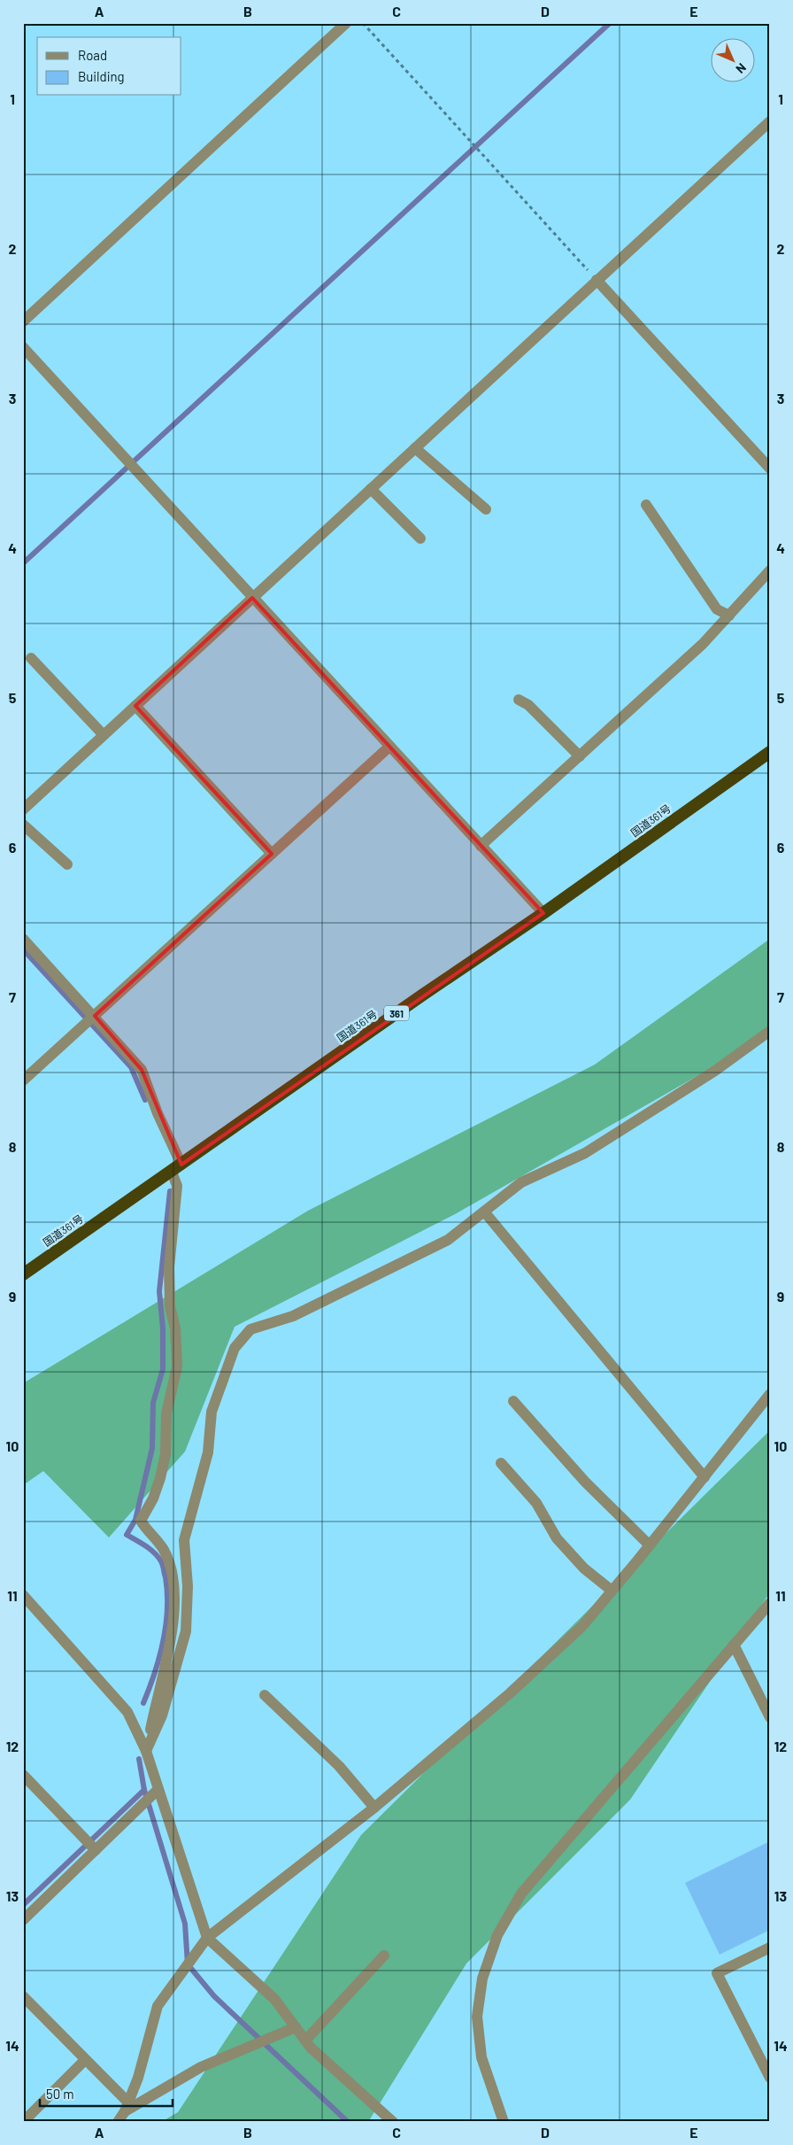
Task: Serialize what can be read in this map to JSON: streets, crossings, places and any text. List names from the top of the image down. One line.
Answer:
{"streets":{"highway":["国道361号","361"]},"legend":["Road","Building"],"scale_bar":"50 m","north":"bottom right","grid":{"columns":["A","B","C","D","E"],"rows":["1","2","3","4","5","6","7","8","9","10","11","12","13","14"]}}
